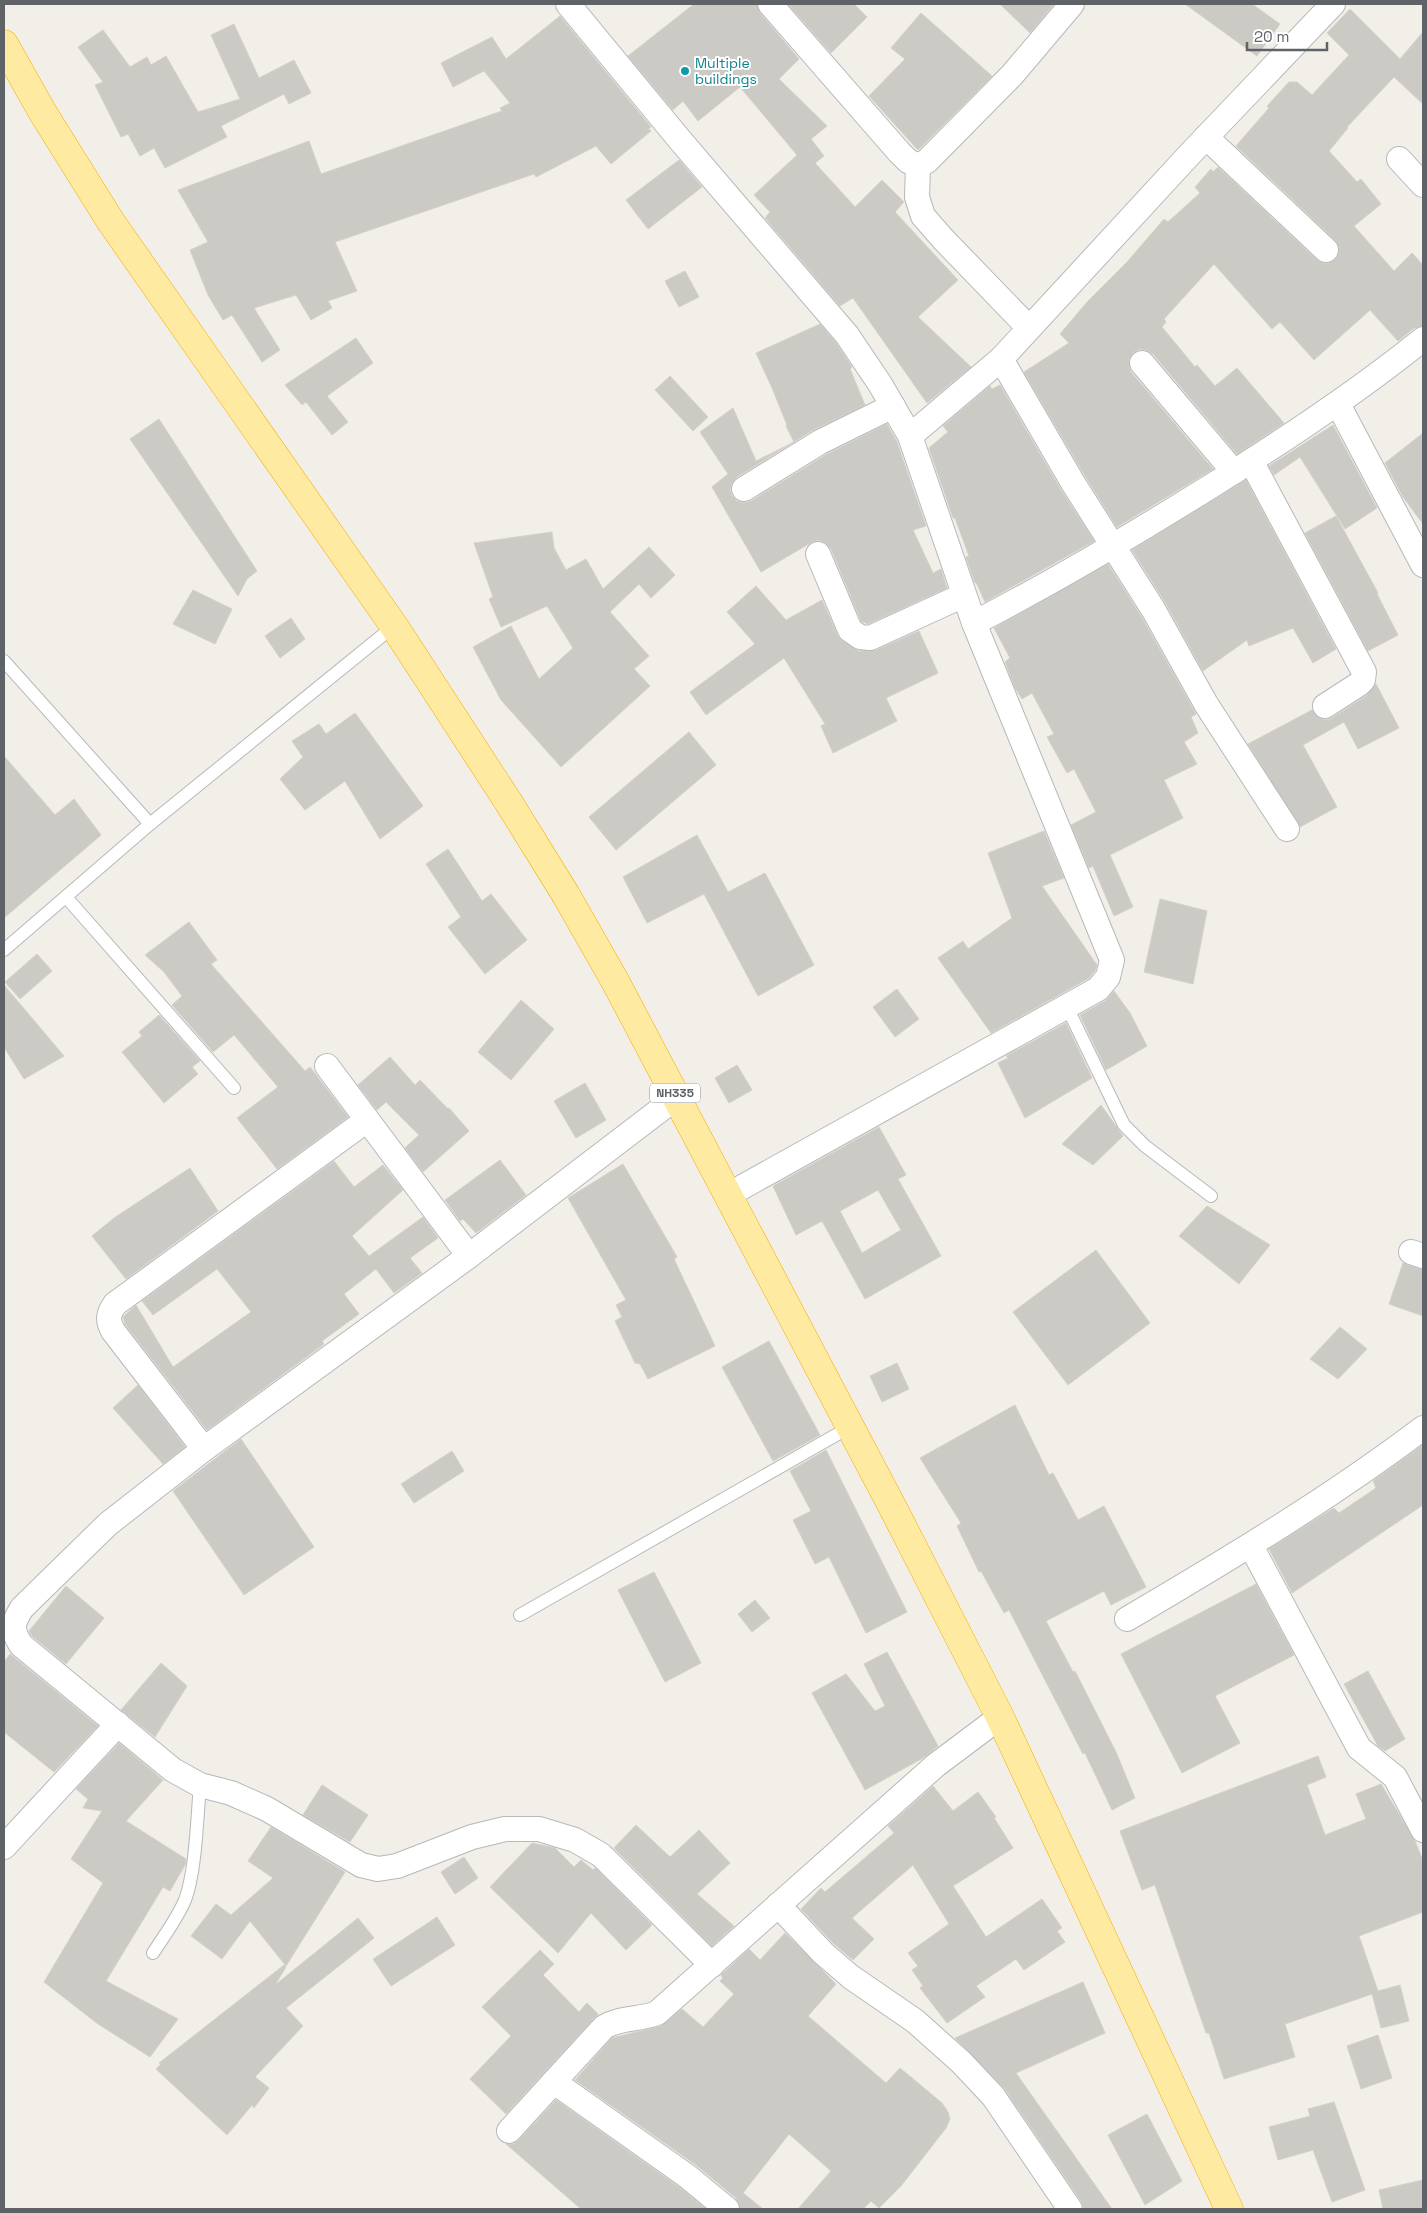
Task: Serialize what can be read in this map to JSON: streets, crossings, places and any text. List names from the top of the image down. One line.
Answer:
{"streets":{"highway":["NH335"]},"places":["Multiple buildings"],"scale_bar":"20 m"}
